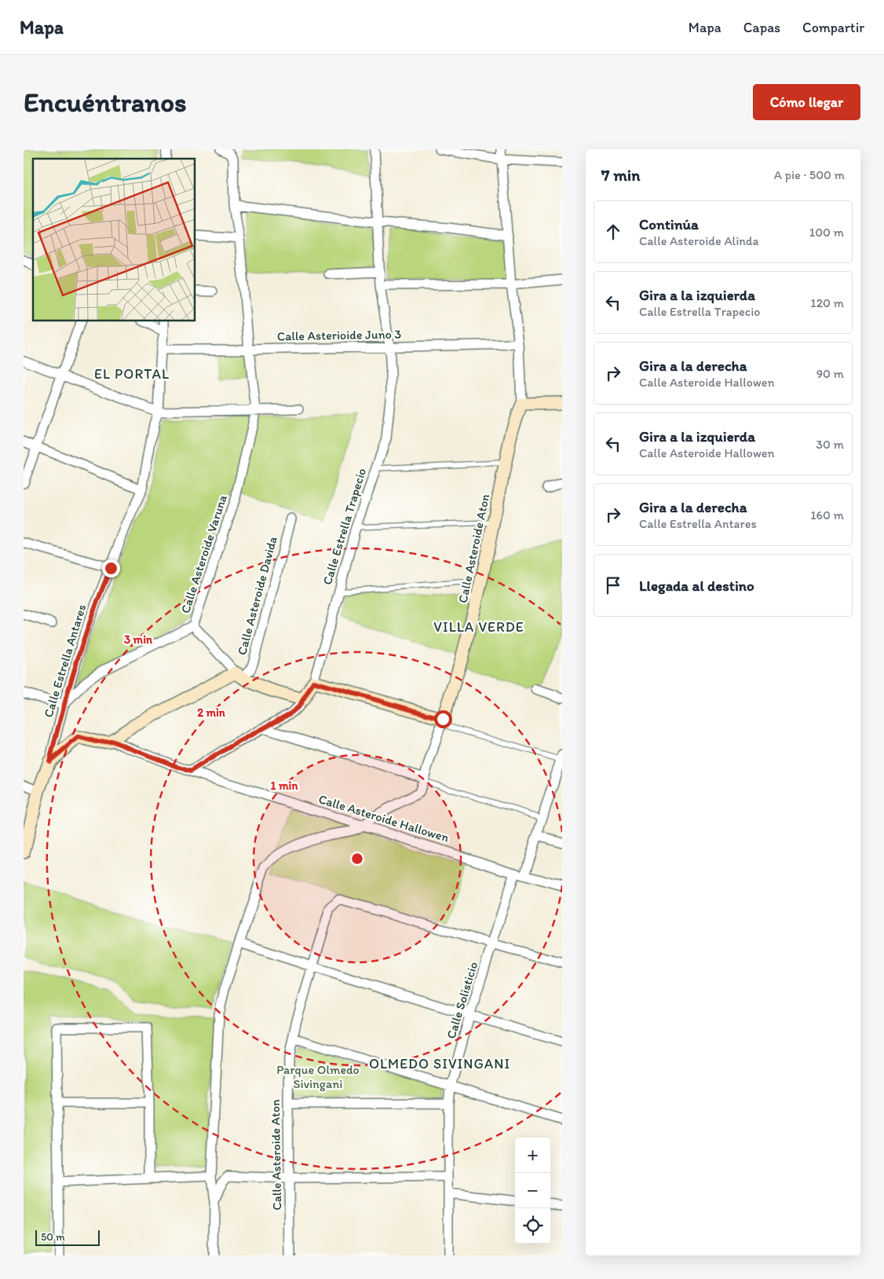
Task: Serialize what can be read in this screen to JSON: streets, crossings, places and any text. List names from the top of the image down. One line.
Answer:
{"streets":{"street":["Calle Asterioide Juno 3","Calle Estrella Trapecio","Calle Asteroide Aton","Calle Asteroide Varuna","Calle Asteroide Davida","Calle Estrella Antares","Calle Asteroide Hallowen","Calle Solisticio"]},"crossings":[["Calle Asterioide Juno 3","Calle Estrella Trapecio"],["Calle Asterioide Juno 3","Calle Asteroide Varuna"],["Calle Asterioide Juno 3","Calle Estrella Antares"],["Calle Estrella Trapecio","Calle Asteroide Hallowen"],["Calle Asteroide Aton","Calle Asteroide Hallowen"],["Calle Asteroide Aton","Calle Solisticio"],["Calle Asteroide Varuna","Calle Estrella Antares"],["Calle Asteroide Davida","Calle Asteroide Hallowen"],["Calle Estrella Antares","Calle Asteroide Hallowen"],["Calle Asteroide Hallowen","Calle Solisticio"]],"districts":["EL PORTAL","VILLA VERDE","OLMEDO SIVINGANI"],"parks":["Parque Olmedo Sivingani"],"scale_bar":"50 m","page":{"header":"Mapa","nav":["Mapa","Capas","Compartir"],"buttons":"Cómo llegar","title":"Encuéntranos","heading":["7 min","A pie · 500 m"],"list":[["Continúa","Calle Asteroide Alinda","100 m"],["Gira a la izquierda","Calle Estrella Trapecio","120 m"],["Gira a la derecha","Calle Asteroide Hallowen","90 m"],["Gira a la izquierda","Calle Asteroide Hallowen","30 m"],["Gira a la derecha","Calle Estrella Antares","160 m"],"Llegada al destino"],"map_buttons":["+","−"],"scale":"50 m"},"rings":["3 min","2 min","1 min"]}
